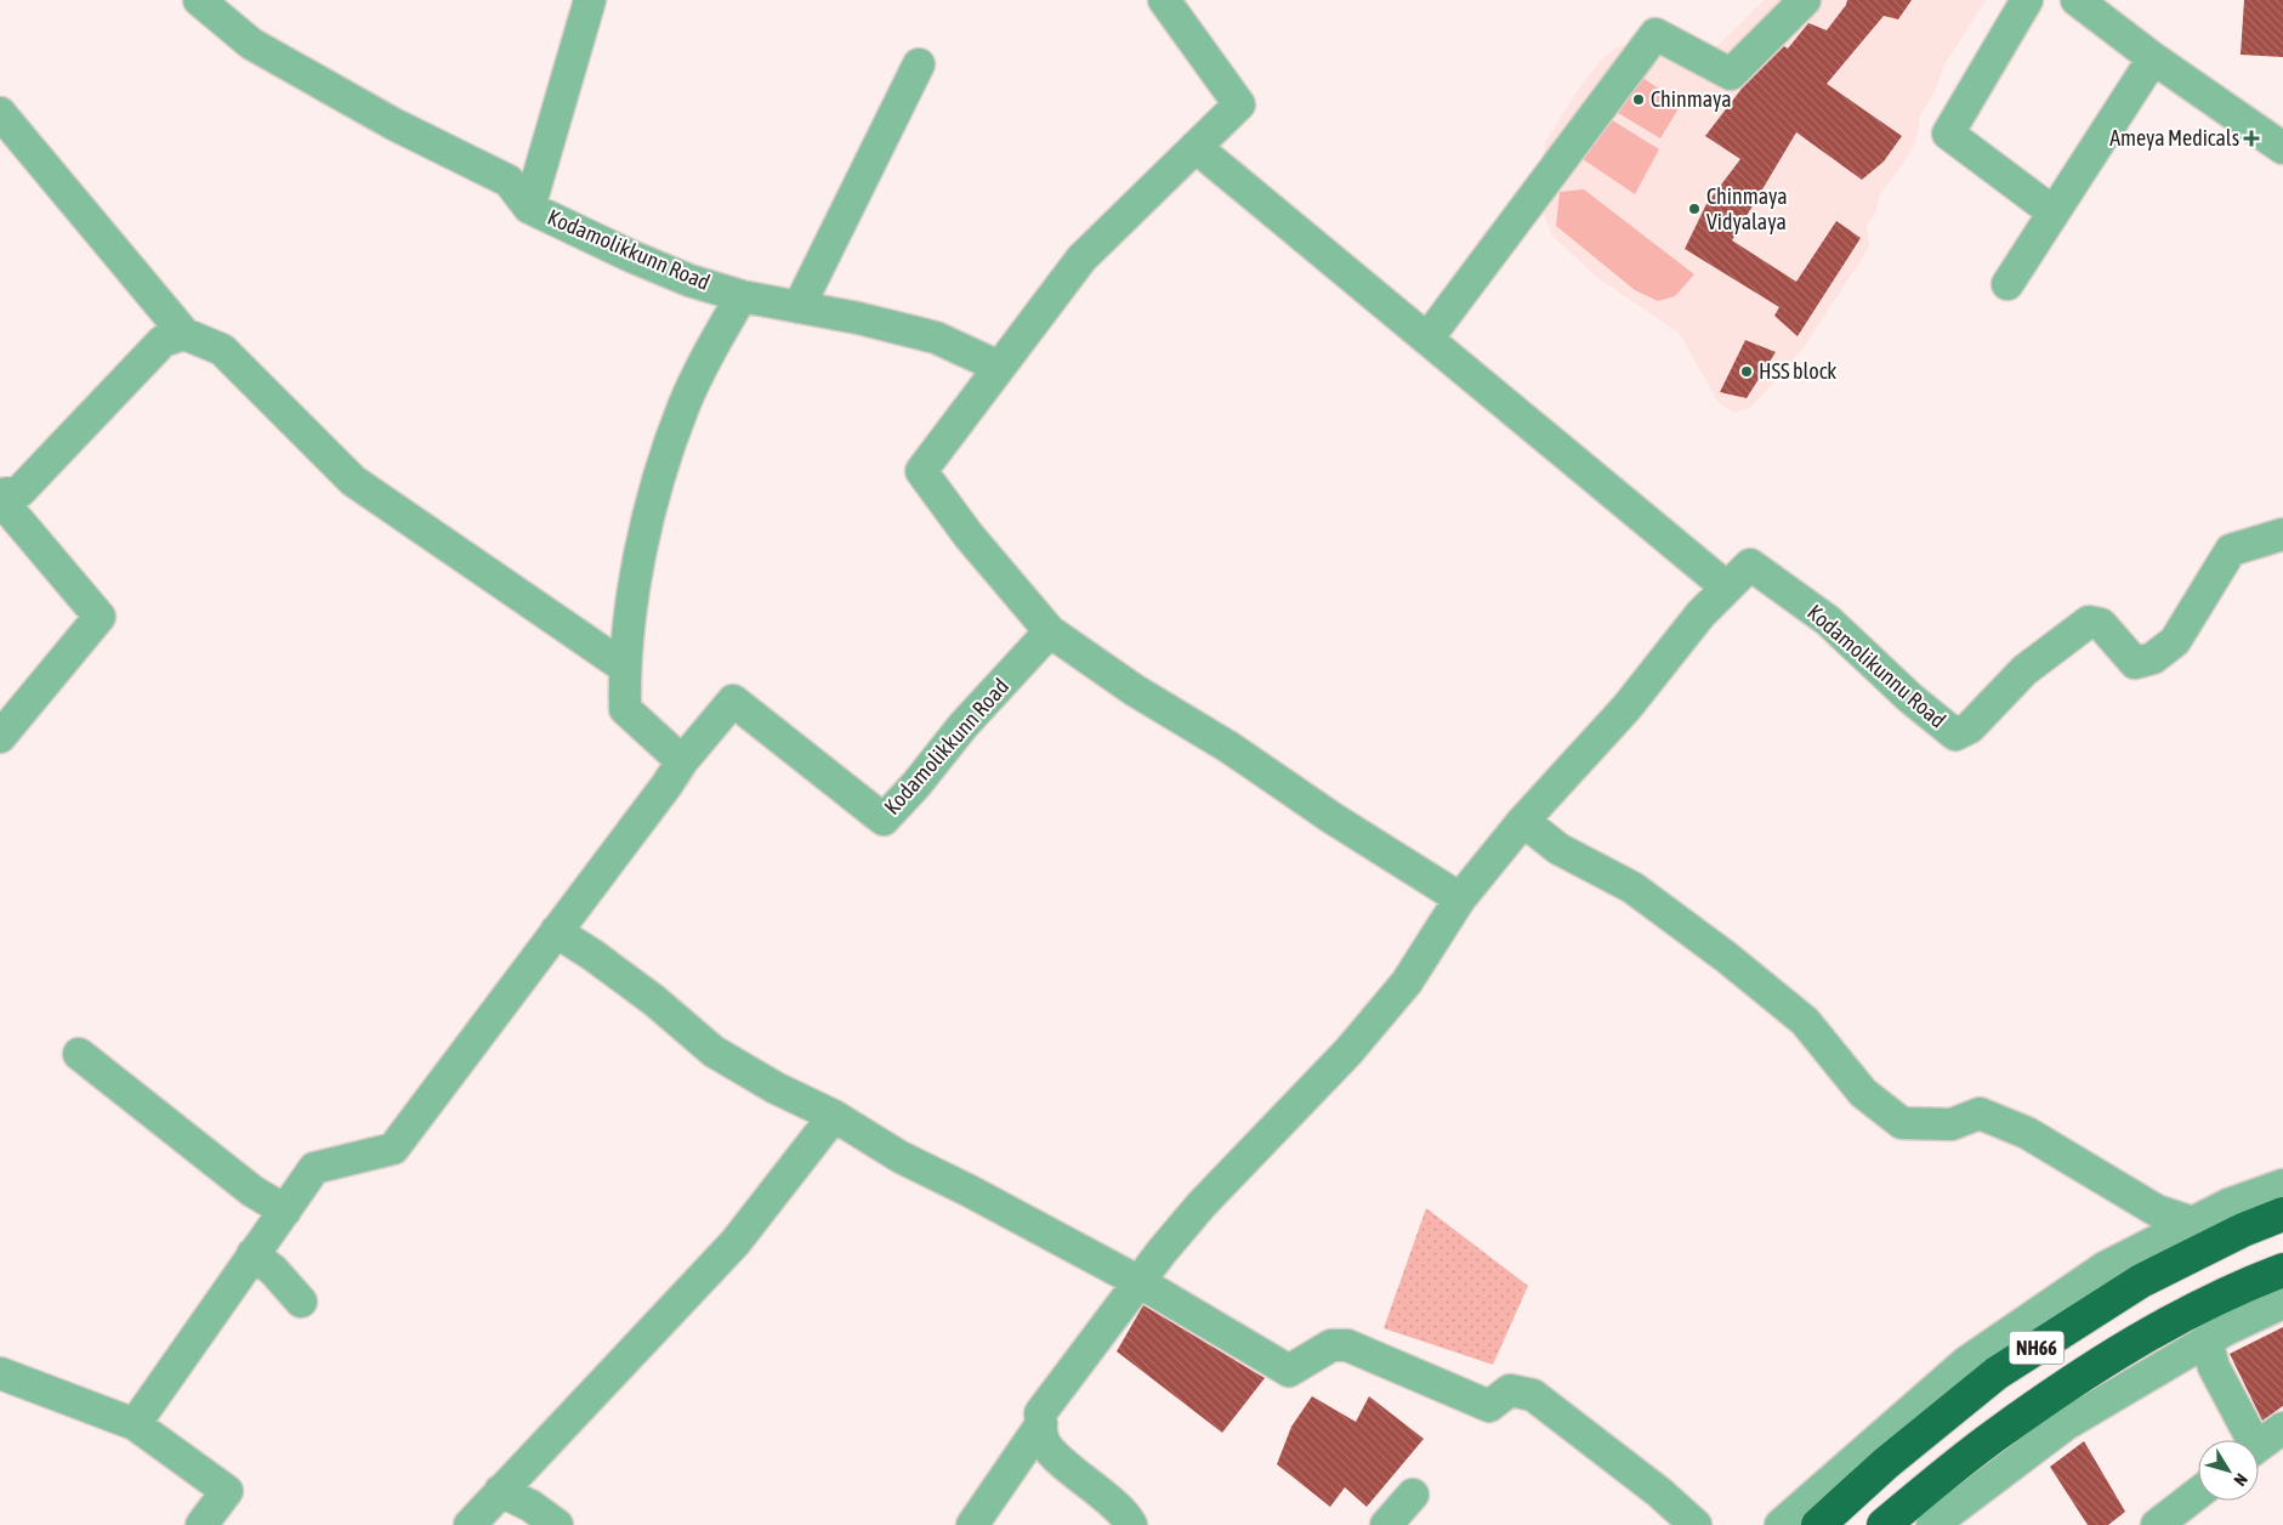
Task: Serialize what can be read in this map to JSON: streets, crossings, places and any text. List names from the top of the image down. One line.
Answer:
{"streets":{"highway":["NH66"],"street":["Kodamolikkunn Road","Kodamolikunnu Road"]},"places":{"other":["Chinmaya","Chinmaya Vidyalaya","HSS block"],"health":["Ameya Medicals"]},"north":"bottom right"}
